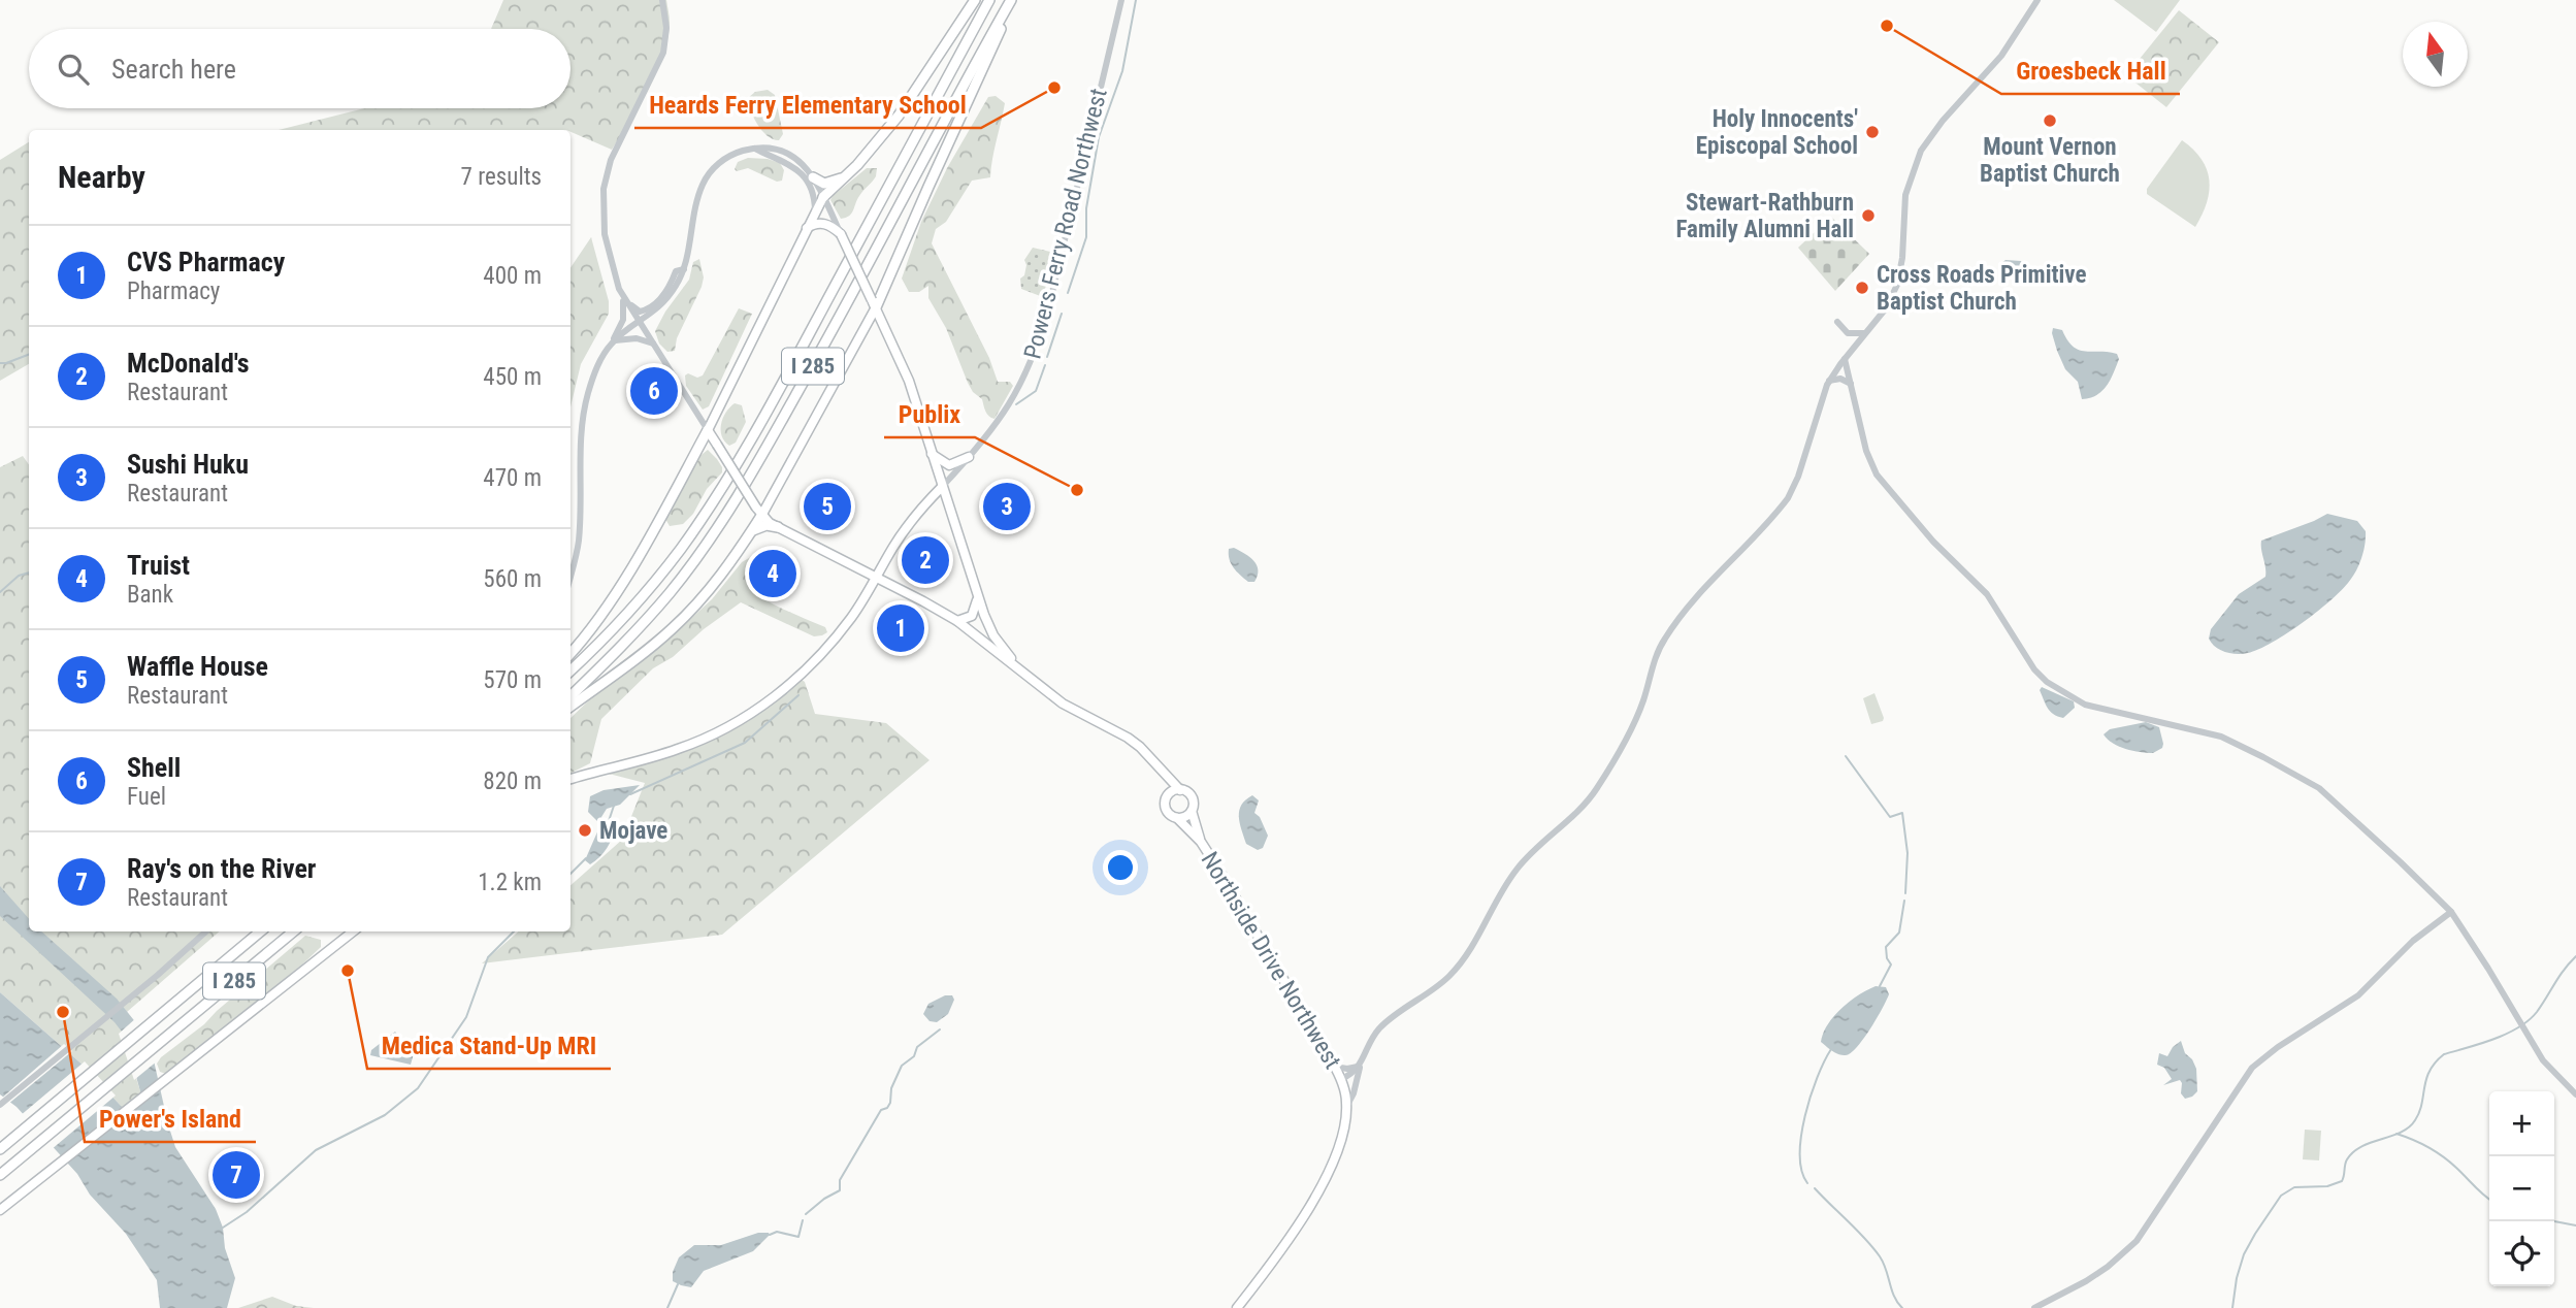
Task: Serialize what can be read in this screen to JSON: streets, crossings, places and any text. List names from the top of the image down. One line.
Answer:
{"streets":{"highway":["I 285"],"main road":["Powers Ferry Road Northwest","Northside Drive Northwest"]},"places":["Groesbeck Hall","Heards Ferry Elementary School","Mount Vernon Baptist Church","Holy Innocents' Episcopal School","Stewart-Rathburn Family Alumni Hall","Cross Roads Primitive Baptist Church","Publix","Mojave","Medica Stand-Up MRI","Power's Island"],"north":"top","page":{"search":"Search here","heading":["Nearby","7 results"],"list":[{"mark":"1","name":"CVS Pharmacy","note":"Pharmacy","value":"400 m"},{"mark":"2","name":"McDonald's","note":"Restaurant","value":"450 m"},{"mark":"3","name":"Sushi Huku","note":"Restaurant","value":"470 m"},{"mark":"4","name":"Truist","note":"Bank","value":"560 m"},{"mark":"5","name":"Waffle House","note":"Restaurant","value":"570 m"},{"mark":"6","name":"Shell","note":"Fuel","value":"820 m"},{"mark":"7","name":"Ray's on the River","note":"Restaurant","value":"1.2 km"}],"pins":["6","3","5","2","4","1","7"],"map_buttons":["+","−"]}}
